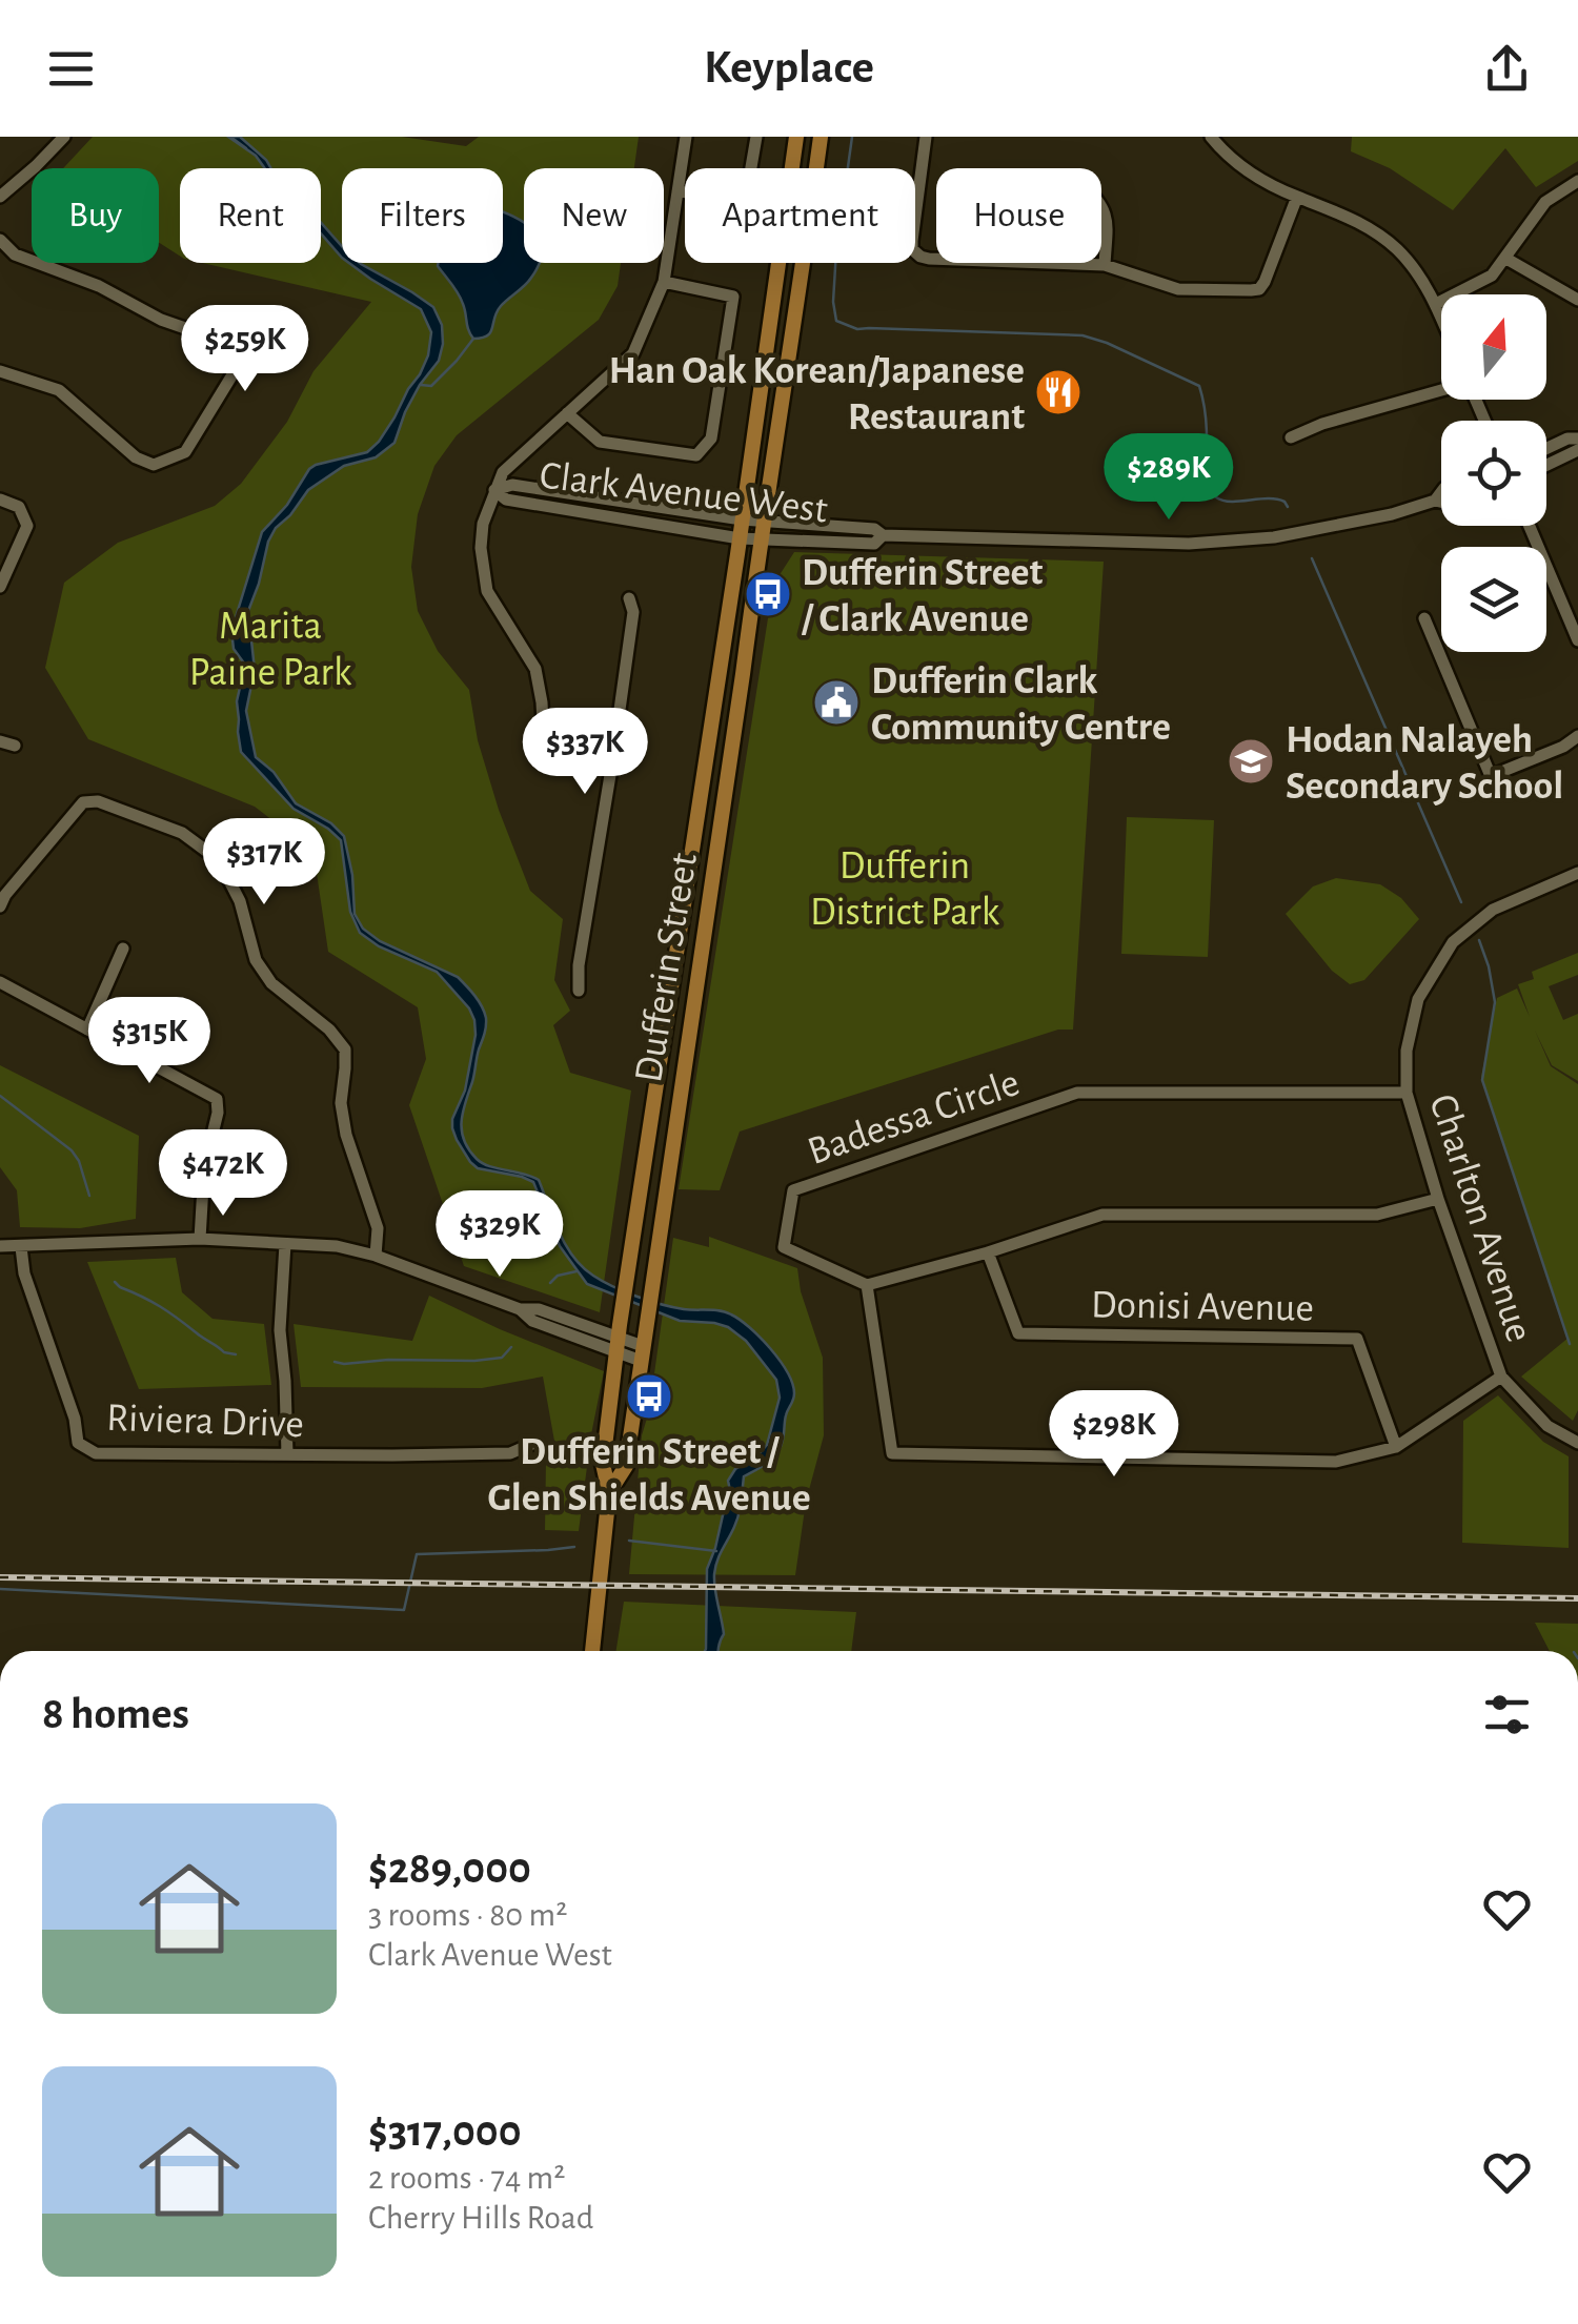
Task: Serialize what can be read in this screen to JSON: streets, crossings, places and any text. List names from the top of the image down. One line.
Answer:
{"streets":{"main road":["Dufferin Street"],"street":["Clark Avenue West","Badessa Circle","Charlton Avenue","Donisi Avenue","Riviera Drive"]},"crossings":[["Clark Avenue West","Dufferin Street"],["Badessa Circle","Charlton Avenue"]],"parks":["Marita Paine Park","Dufferin District Park"],"places":{"restaurant":["Han Oak Korean/Japanese Restaurant"],"bus stop":["Dufferin Street / Clark Avenue","Dufferin Street / Glen Shields Avenue"],"public building":["Dufferin Clark Community Centre"],"school or university":["Hodan Nalayeh Secondary School"]},"north":"top","page":{"header":"Keyplace","chip":["Buy","Rent","Filters","New","Apartment","House"],"price":["$259K","$289K","$337K","$317K","$315K","$472K","$329K","$298K"],"heading":"8 homes","list":[{"name":"$289,000","note":"3 rooms · 80 m² · Clark Avenue West"},{"name":"$317,000","note":"2 rooms · 74 m² · Cherry Hills Road"}]}}
